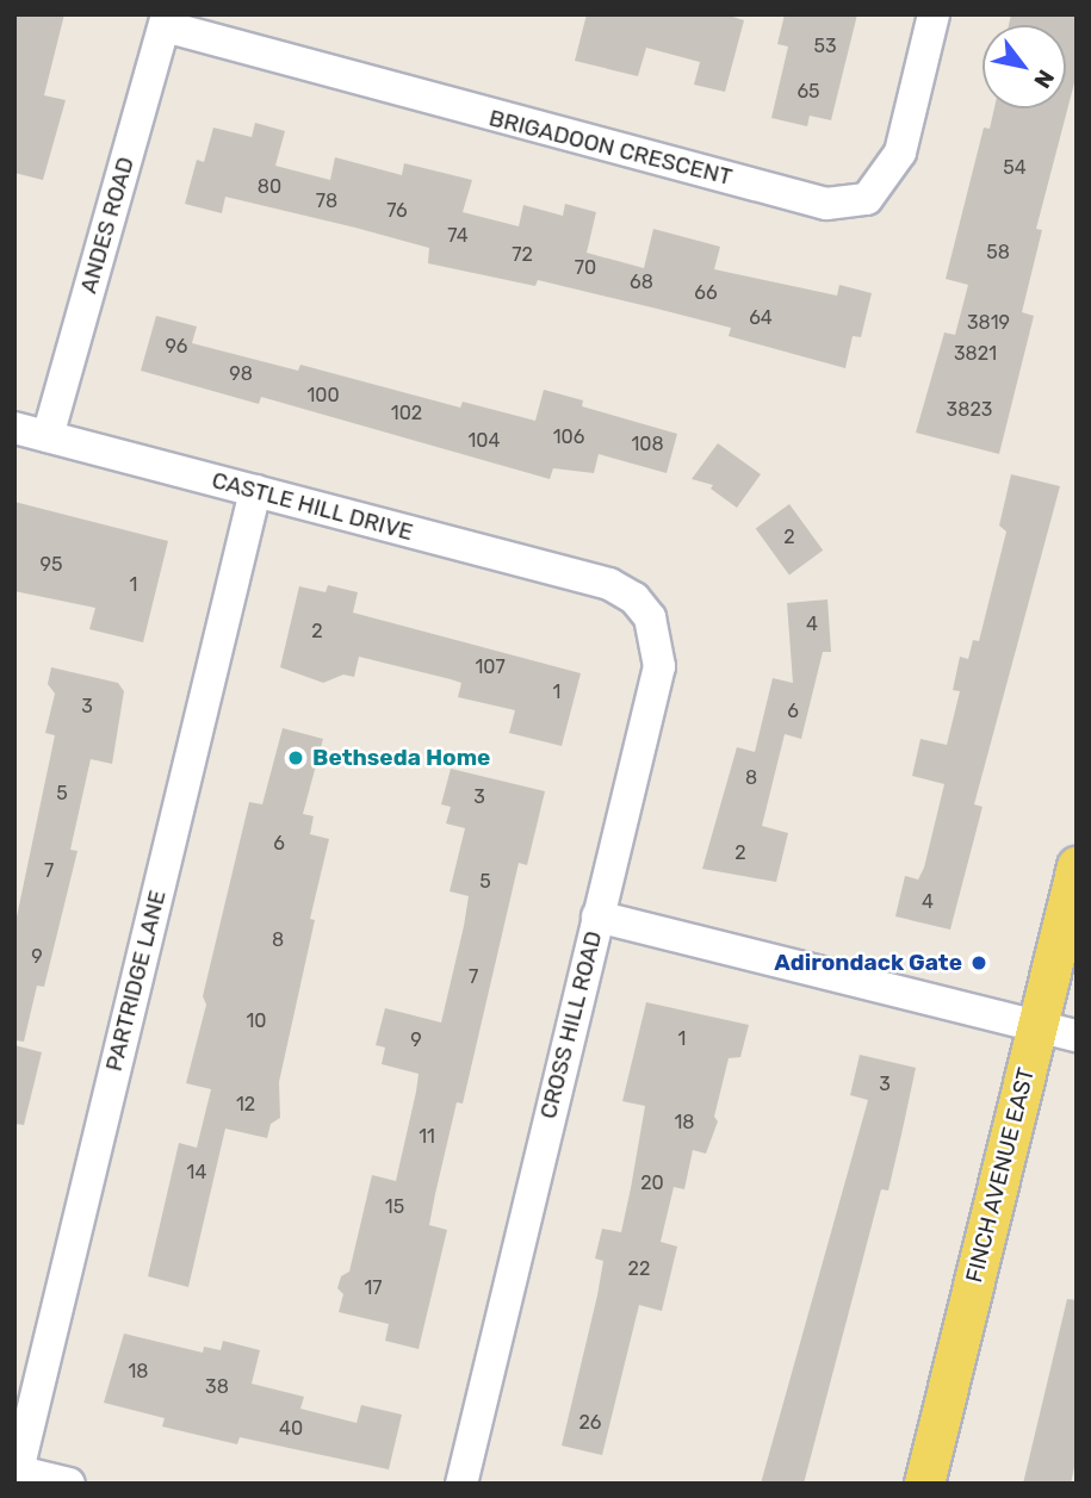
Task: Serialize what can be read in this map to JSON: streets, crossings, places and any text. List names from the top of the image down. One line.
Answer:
{"streets":{"main road":["FINCH AVENUE EAST"],"street":["BRIGADOON CRESCENT","ANDES ROAD","CASTLE HILL DRIVE","PARTRIDGE LANE","CROSS HILL ROAD"]},"crossings":[["BRIGADOON CRESCENT","ANDES ROAD"],["ANDES ROAD","CASTLE HILL DRIVE"],["CASTLE HILL DRIVE","PARTRIDGE LANE"],["CASTLE HILL DRIVE","CROSS HILL ROAD"]],"places":["Bethseda Home","Adirondack Gate"],"house_numbers":["53","65","54","80","78","76","74","58","72","70","68","66","64","3819","96","3821","98","100","3823","102","106","104","108","2","95","1","4","2","107","1","3","6","8","5","3","6","2","7","5","4","8","9","7","10","1","9","3","12","18","11","14","20","15","22","17","18","38","26","40"],"north":"bottom right"}
